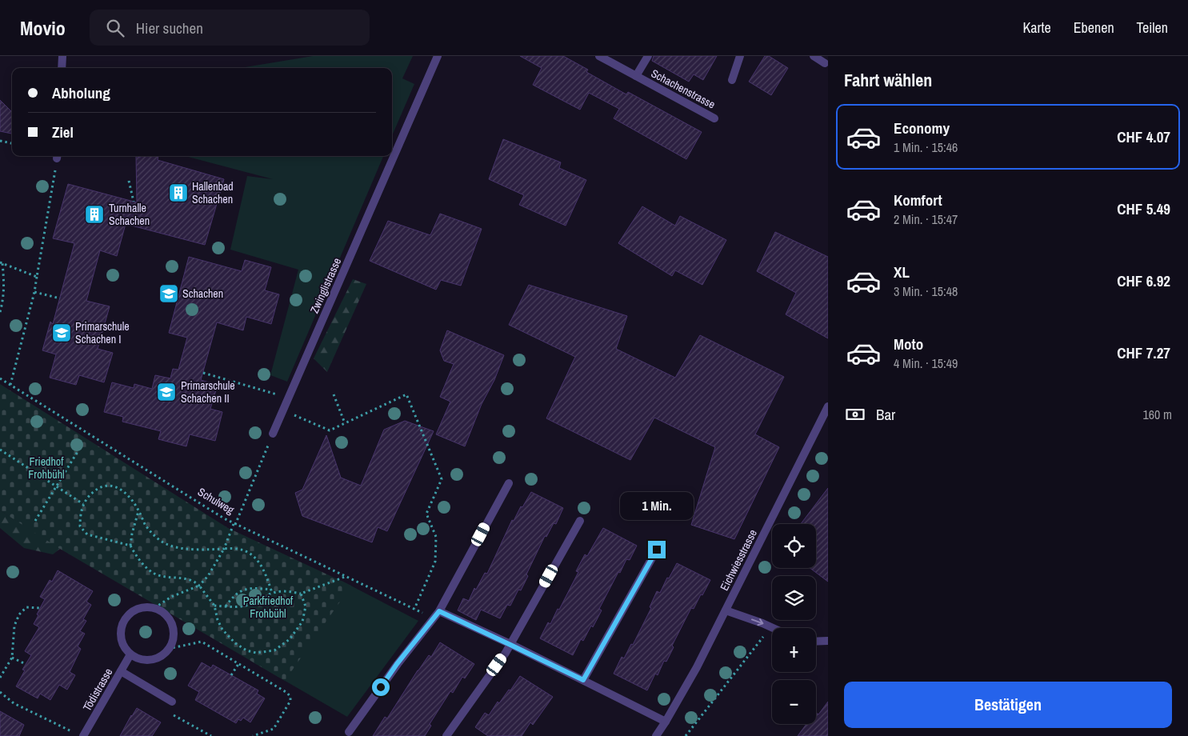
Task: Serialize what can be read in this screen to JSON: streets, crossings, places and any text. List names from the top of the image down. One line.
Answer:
{"streets":{"street":["Schachenstrasse","Zwinglistrasse","Eichwiesstrasse","Tödistrasse"],"path":["Schulweg"]},"parks":["Friedhof Frohbühl","Parkfriedhof Frohbühl"],"places":{"building":["Hallenbad Schachen","Turnhalle Schachen"],"school or university":["Schachen","Primarschule Schachen I","Primarschule Schachen II"]},"page":{"header":"Movio","search":"Hier suchen","nav":["Karte","Ebenen","Teilen"],"heading":"Fahrt wählen","banner":["Abholung","Ziel"],"list":[{"name":"Economy","note":"1 Min. · 15:46","value":"CHF 4.07"},{"name":"Komfort","note":"2 Min. · 15:47","value":"CHF 5.49"},{"name":"XL","note":"3 Min. · 15:48","value":"CHF 6.92"},{"name":"Moto","note":"4 Min. · 15:49","value":"CHF 7.27"}],"pay":["Bar","160 m"],"bubble":"1 Min.","map_buttons":["+","−"],"buttons":"Bestätigen"}}
